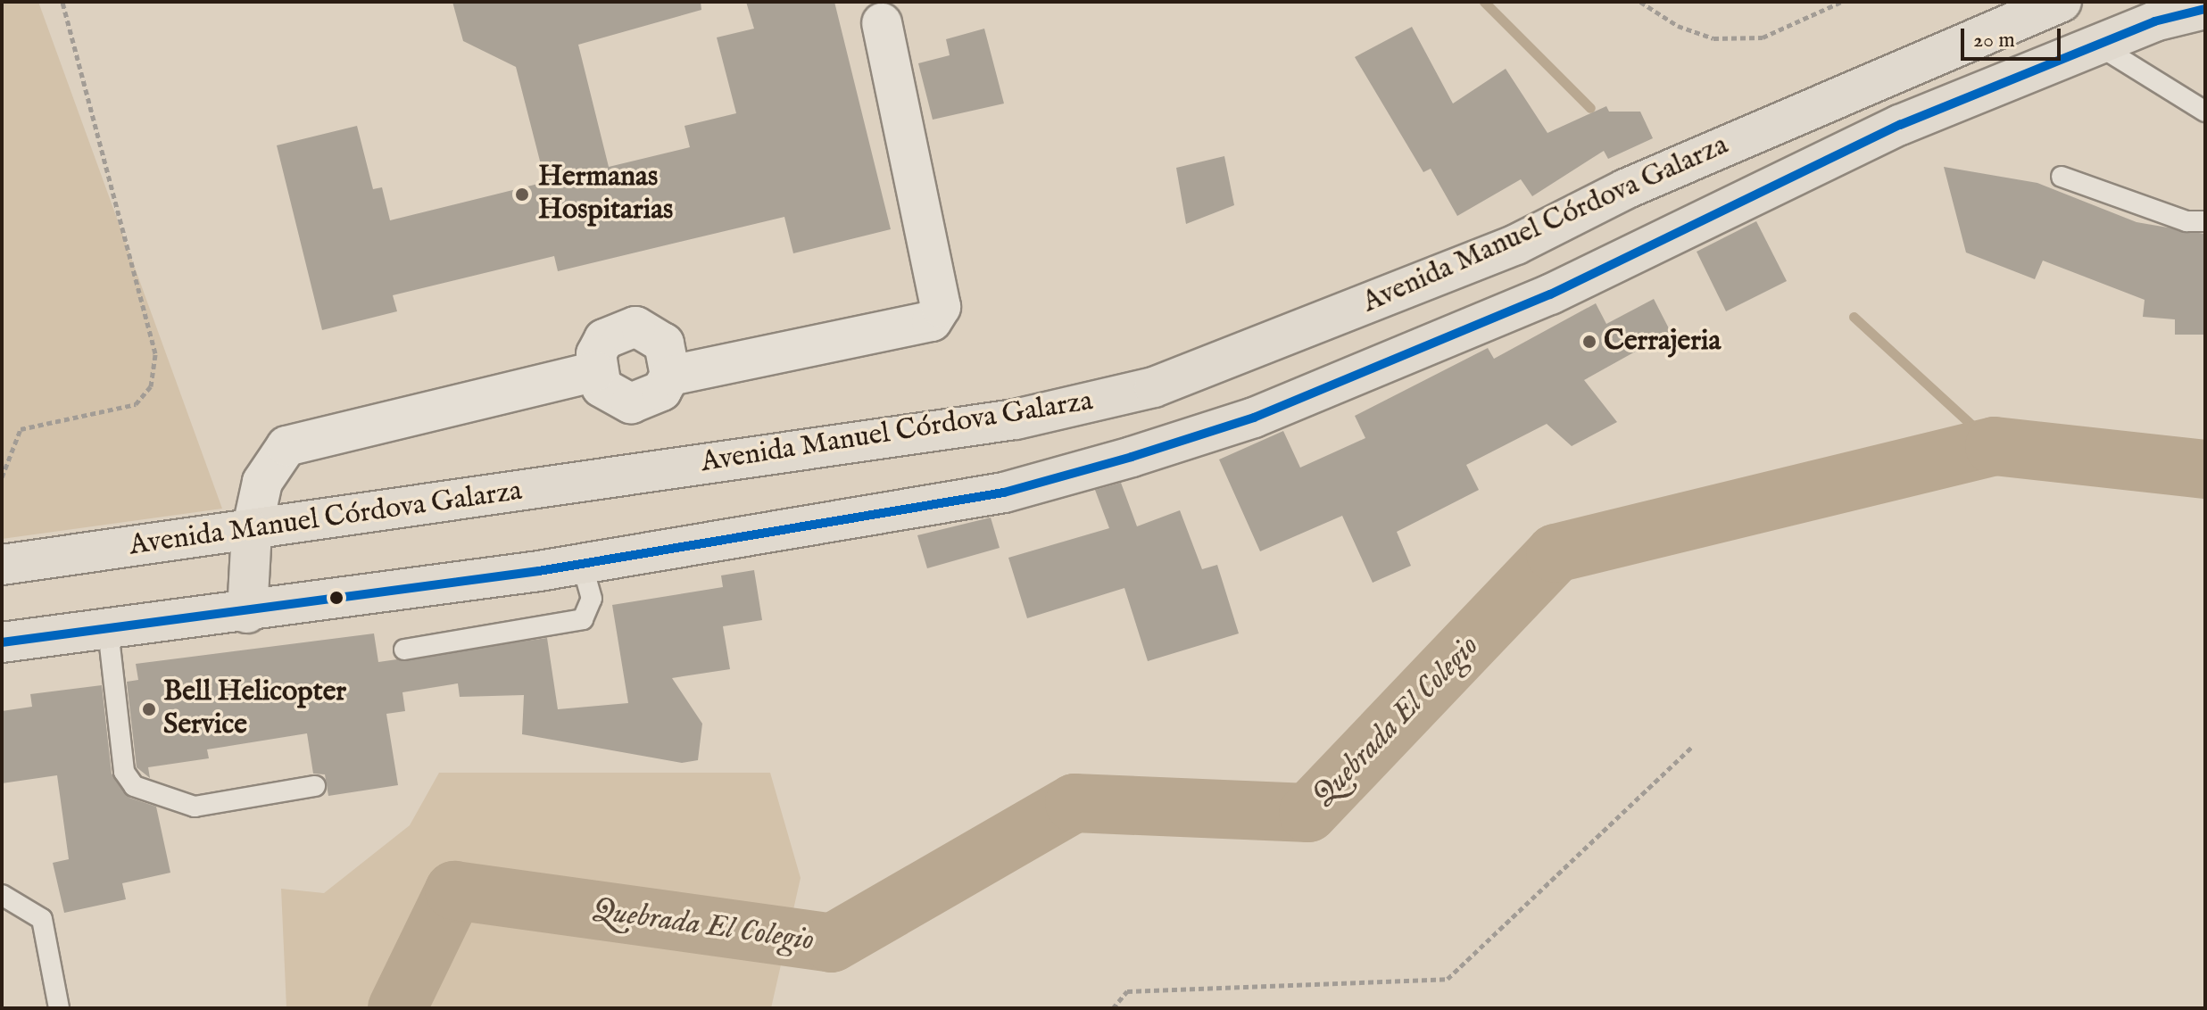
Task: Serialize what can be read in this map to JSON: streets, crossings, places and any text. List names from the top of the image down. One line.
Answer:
{"streets":{"main road":["Avenida Manuel Córdova Galarza"]},"water":["Quebrada El Colegio"],"places":["Hermanas Hospitarias","Cerrajeria","Bell Helicopter Service"],"scale_bar":"20 m"}
